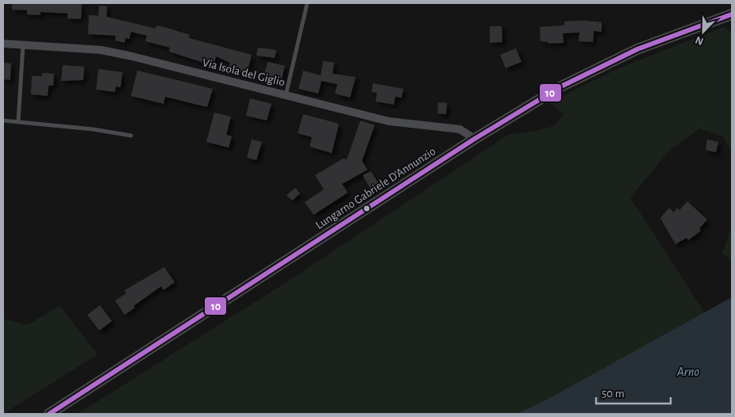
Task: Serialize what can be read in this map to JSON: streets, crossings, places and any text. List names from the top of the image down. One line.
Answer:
{"streets":{"main road":["Lungarno Gabriele D'Annunzio"],"street":["Via Isola del Giglio"]},"crossings":[["Via Isola del Giglio","Lungarno Gabriele D'Annunzio"]],"water":["Arno"],"lines":["transit line 10"],"scale_bar":"50 m","north":"bottom left"}
